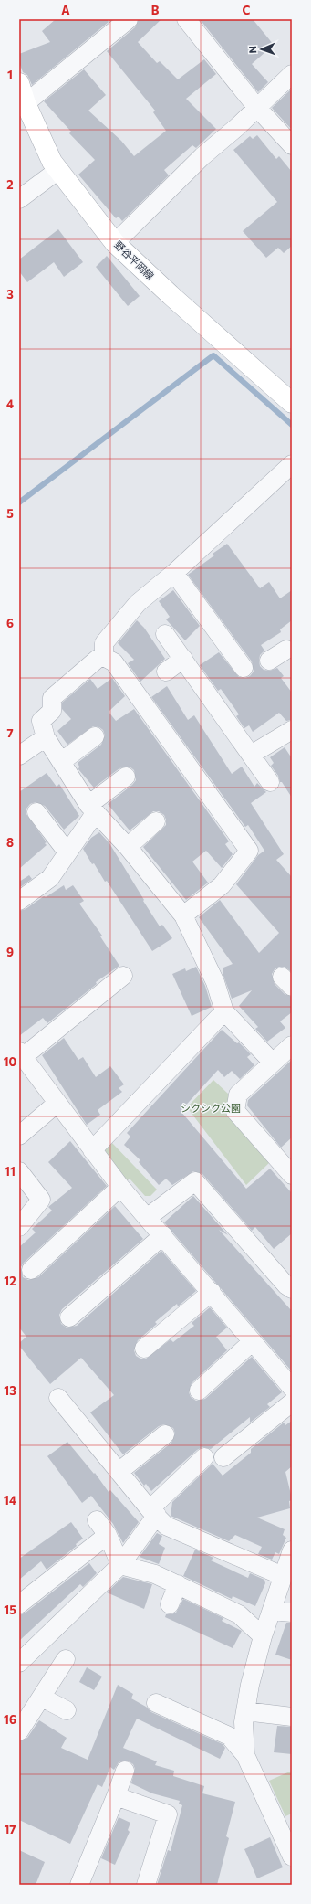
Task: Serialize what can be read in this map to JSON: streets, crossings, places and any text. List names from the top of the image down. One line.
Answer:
{"streets":{"main road":["野谷平岡線"]},"parks":["シクシク公園"],"north":"left","grid":{"columns":["A","B","C"],"rows":["1","2","3","4","5","6","7","8","9","10","11","12","13","14","15","16","17"]}}
